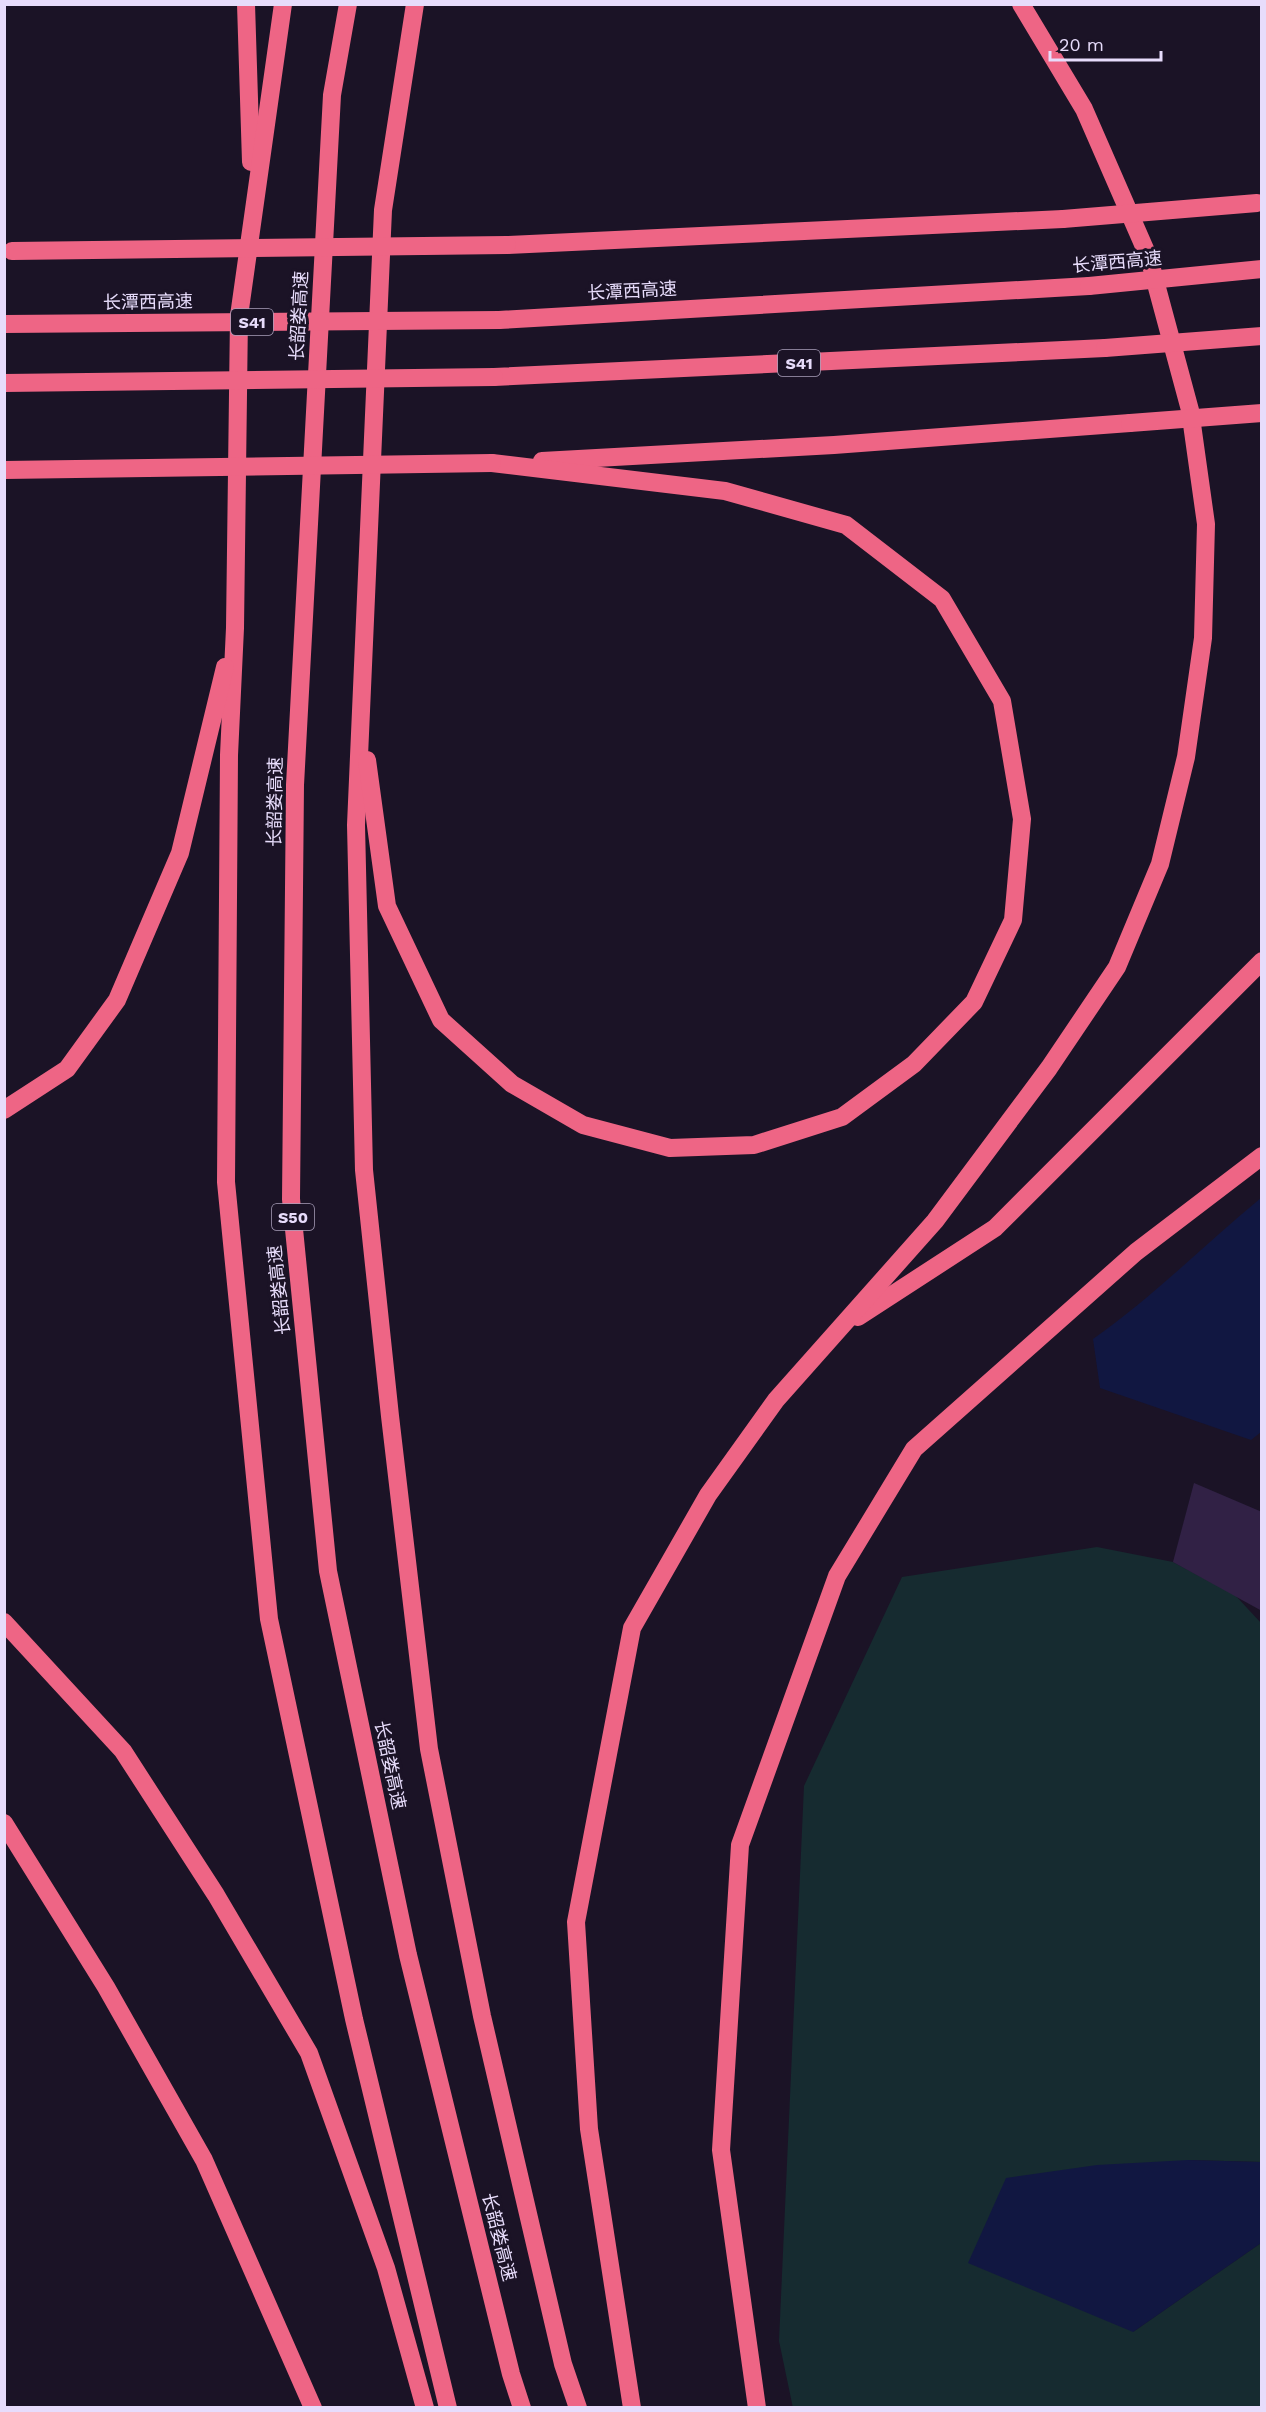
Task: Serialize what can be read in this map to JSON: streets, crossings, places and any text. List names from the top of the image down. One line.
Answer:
{"streets":{"highway":["长潭西高速","长韶娄高速","S41","S50"]},"scale_bar":"20 m"}
